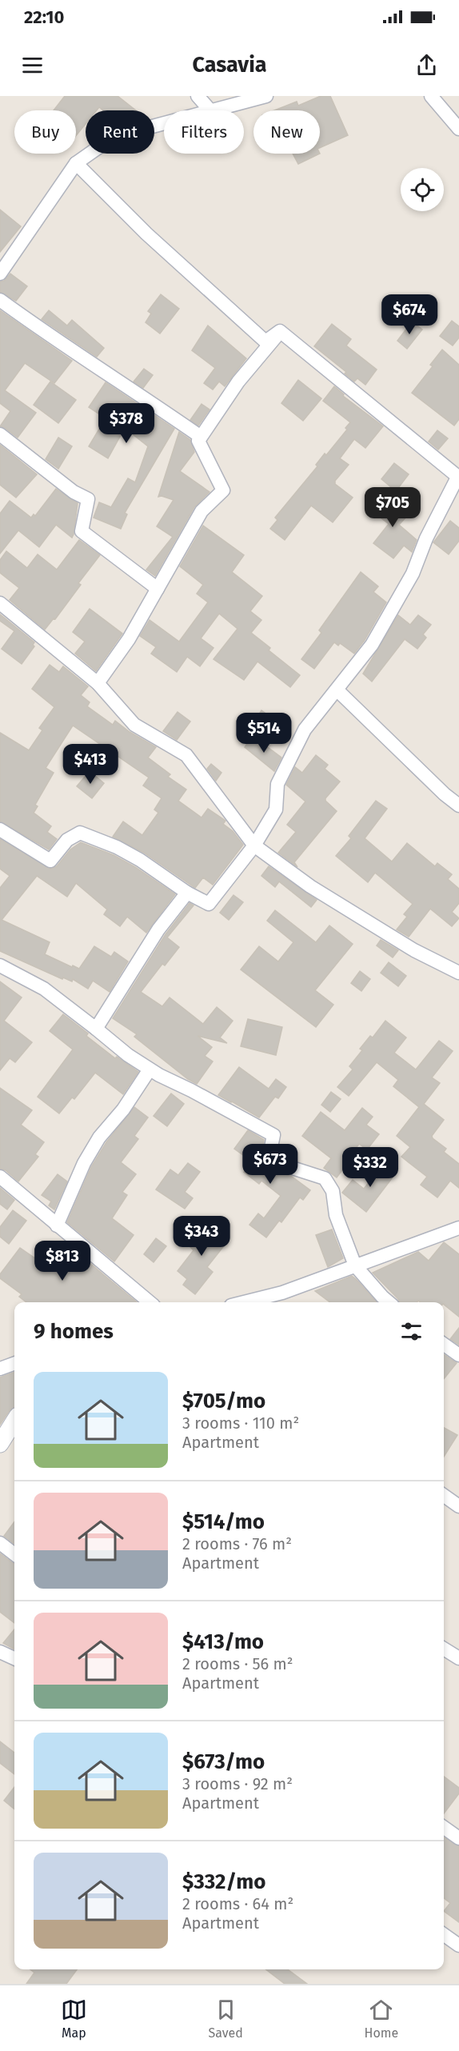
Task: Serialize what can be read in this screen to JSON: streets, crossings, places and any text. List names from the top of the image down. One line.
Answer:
{"page":{"status":"22:10","header":"Casavia","chip":["Buy","Rent","Filters","New"],"price":["$674","$378","$705","$514","$413","$673","$332","$343","$813"],"heading":"9 homes","list":[{"name":"$705/mo","note":"3 rooms · 110 m² · Apartment"},{"name":"$514/mo","note":"2 rooms · 76 m² · Apartment"},{"name":"$413/mo","note":"2 rooms · 56 m² · Apartment"},{"name":"$673/mo","note":"3 rooms · 92 m² · Apartment"},{"name":"$332/mo","note":"2 rooms · 64 m² · Apartment"}],"tabs":["Map","Saved","Home"]}}
